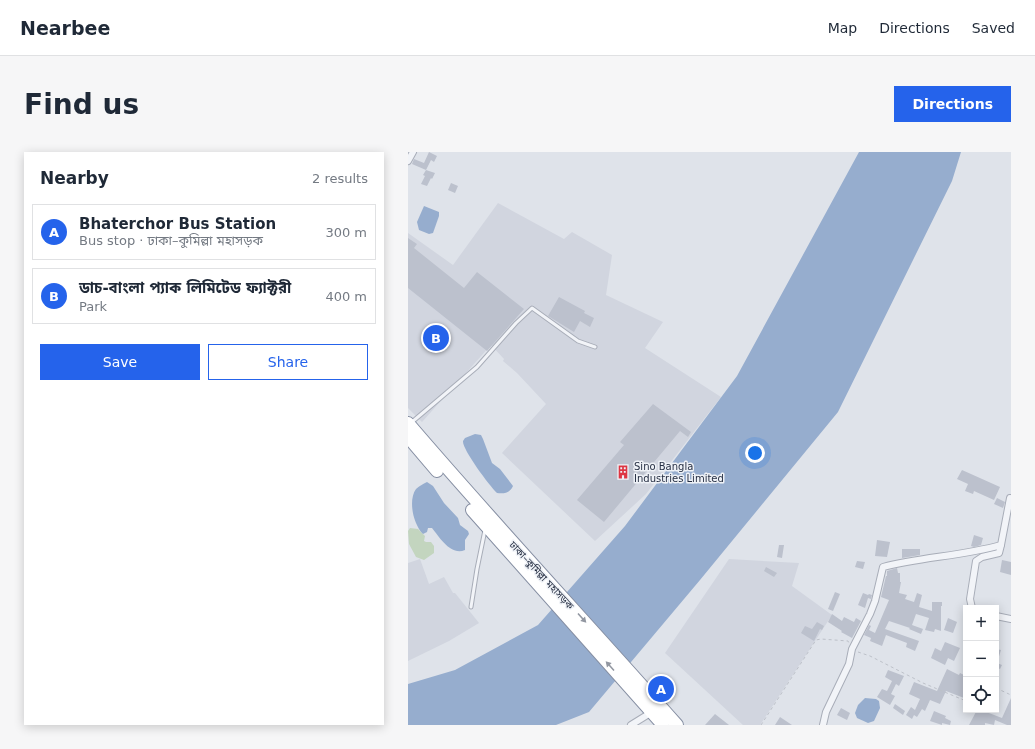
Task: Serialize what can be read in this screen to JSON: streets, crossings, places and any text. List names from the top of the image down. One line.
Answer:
{"streets":{"highway":["ঢাকা–কুমিল্লা মহাসড়ক"]},"places":{"building":["Sino Bangla Industries Limited"]},"page":{"header":"Nearbee","nav":["Map","Directions","Saved"],"buttons":["Directions",["Save","Share"]],"title":"Find us","heading":["Nearby","2 results"],"list":[{"mark":"A","name":"Bhaterchor Bus Station","note":"Bus stop · ঢাকা–কুমিল্লা মহাসড়ক","value":"300 m"},{"mark":"B","name":"ডাচ-বাংলা প্যাক লিমিটেড ফ্যাক্টরী","note":"Park","value":"400 m"}],"pins":["B","A"],"map_buttons":["+","−"]}}
